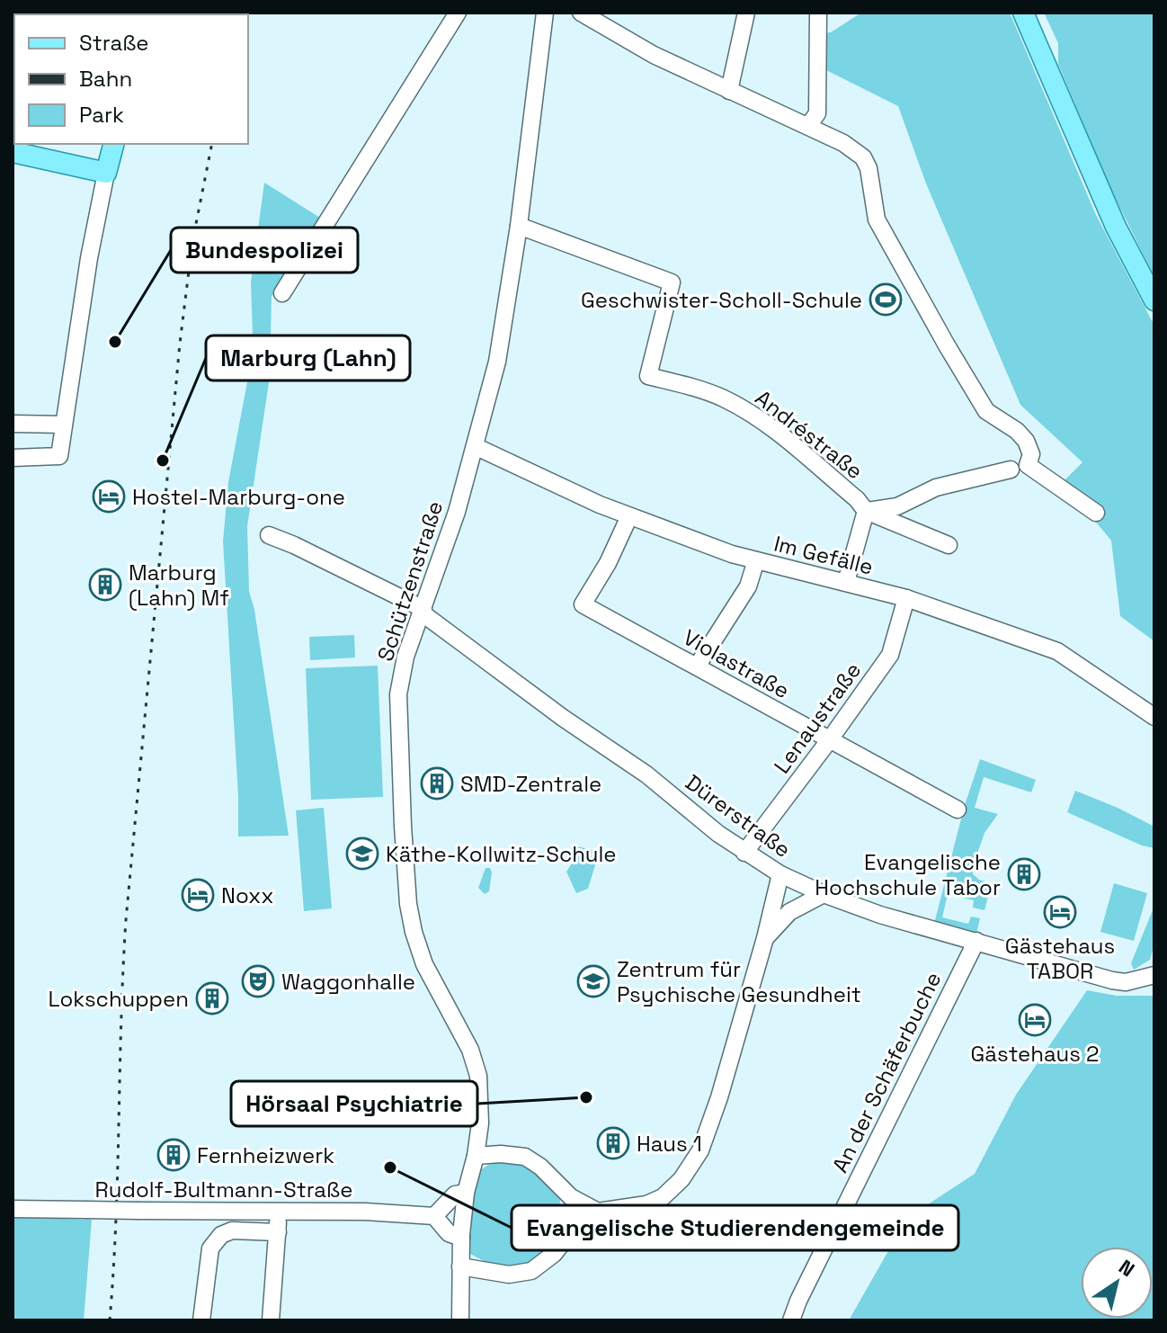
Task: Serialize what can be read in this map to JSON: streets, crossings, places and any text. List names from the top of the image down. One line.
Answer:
{"streets":{"street":["Andréstraße","Im Gefälle","Schützenstraße","Violastraße","Lenaustraße","Dürerstraße","An der Schäferbuche","Rudolf-Bultmann-Straße"]},"crossings":[["Andréstraße","Im Gefälle"],["Andréstraße","Schützenstraße"],["Im Gefälle","Schützenstraße"],["Im Gefälle","Violastraße"],["Im Gefälle","Lenaustraße"],["Schützenstraße","Dürerstraße"],["Violastraße","Lenaustraße"],["Lenaustraße","Dürerstraße"],["Dürerstraße","An der Schäferbuche"]],"places":{"sports":["Geschwister-Scholl-Schule"],"other":["Bundespolizei","Marburg (Lahn)","Hörsaal Psychiatrie","Evangelische Studierendengemeinde"],"hotel":["Hostel-Marburg-one","Noxx","Gästehaus TABOR","Gästehaus 2"],"building":["Marburg (Lahn) Mf","SMD-Zentrale","Evangelische Hochschule Tabor","Lokschuppen","Haus 1","Fernheizwerk"],"school or university":["Käthe-Kollwitz-Schule","Zentrum für Psychische Gesundheit"],"theatre":["Waggonhalle"]},"legend":["Straße","Bahn","Park"],"north":"top right"}
